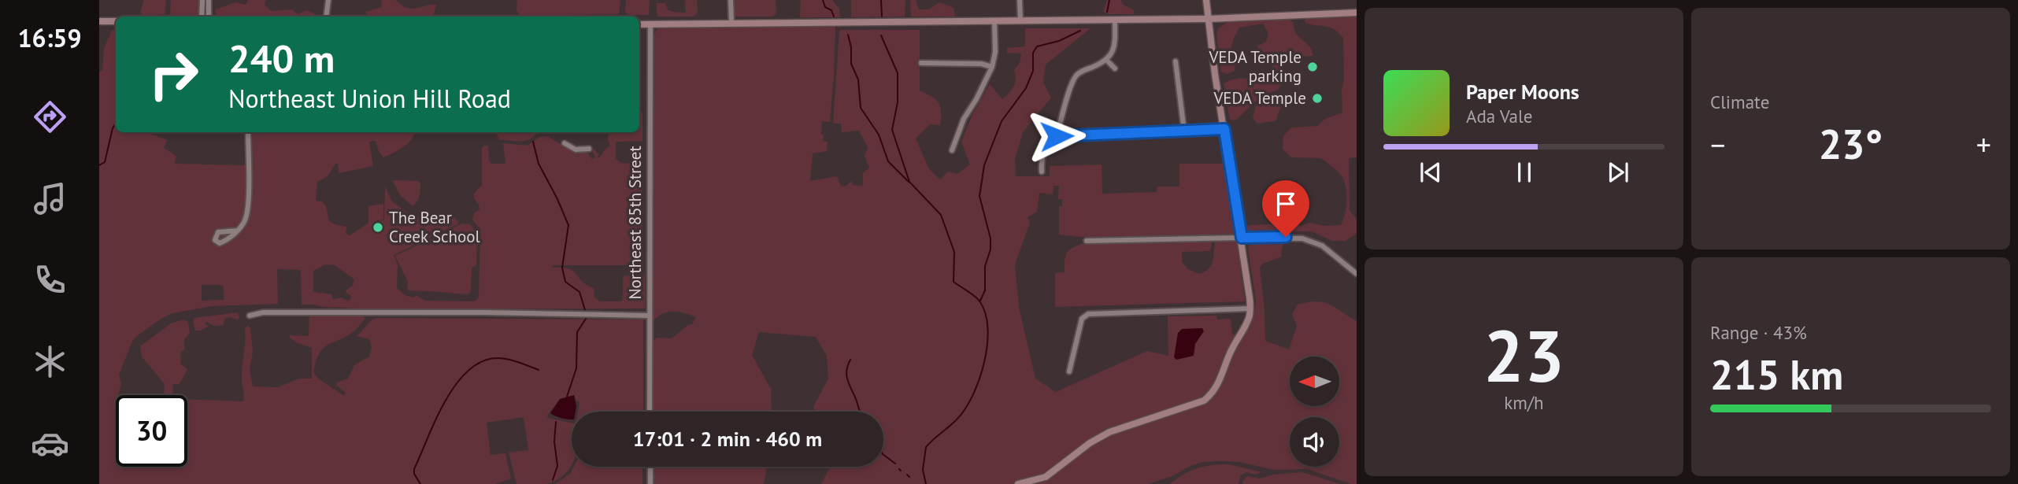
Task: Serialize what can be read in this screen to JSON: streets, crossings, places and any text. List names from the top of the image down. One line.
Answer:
{"streets":{"street":["Northeast 85th Street"]},"places":["VEDA Temple parking","VEDA Temple","The Bear Creek School"],"north":"left","page":{"tabs":"16:59","tile":["Climate",["23","km/h"],["Range · 43%","215 km"]],"turn":["240 m","Northeast Union Hill Road"],"song":["Paper Moons","Ada Vale"],"heat":["−","23°","+"],"limit":"30","trip":"17:01 · 2 min · 460 m"}}
